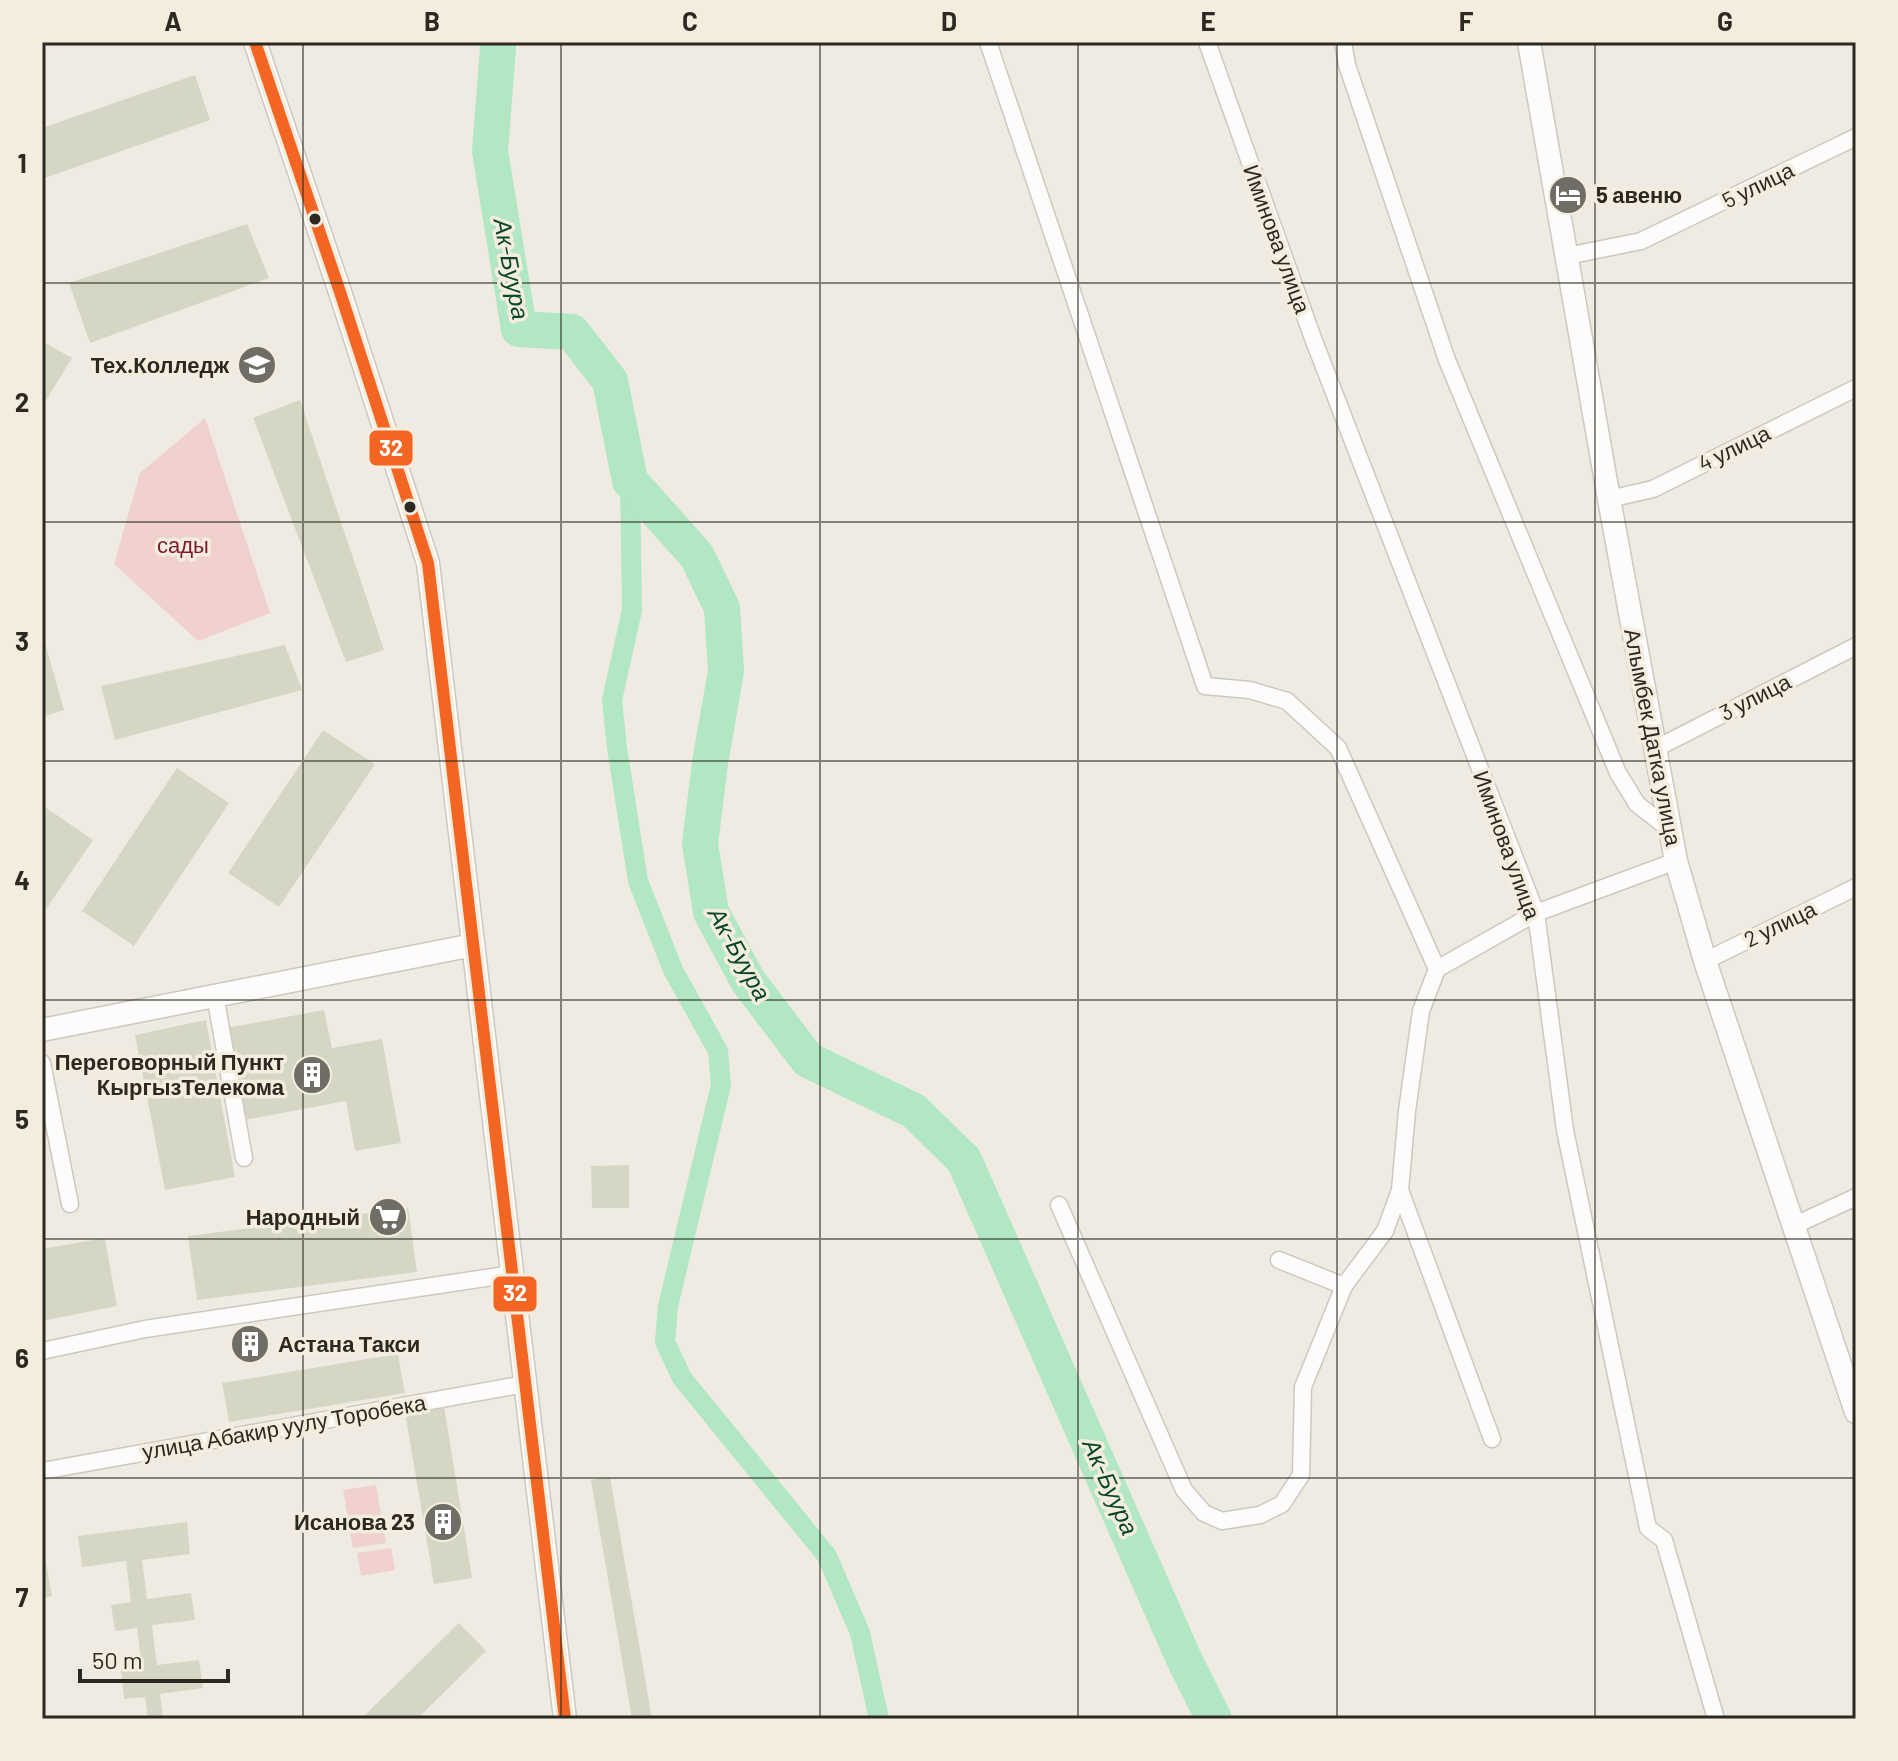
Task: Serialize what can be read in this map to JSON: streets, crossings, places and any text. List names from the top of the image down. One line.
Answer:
{"streets":{"main road":["Алымбек Датка улица"],"street":["5 улица","Иминова улица","4 улица","3 улица","2 улица","улица Абакир уулу Торобека"]},"crossings":[["5 улица","Алымбек Датка улица"],["4 улица","Алымбек Датка улица"],["3 улица","Алымбек Датка улица"],["Алымбек Датка улица","2 улица"]],"water":["Ак-Буура"],"parks":["сады"],"places":{"hotel":["5 авеню"],"school or university":["Тех.Колледж"],"building":["Переговорный Пункт КыргызТелекома","Астана Такси","Исанова 23"],"supermarket":["Народный"]},"lines":["transit line 32"],"scale_bar":"50 m","grid":{"columns":["A","B","C","D","E","F","G"],"rows":["1","2","3","4","5","6","7"]}}
